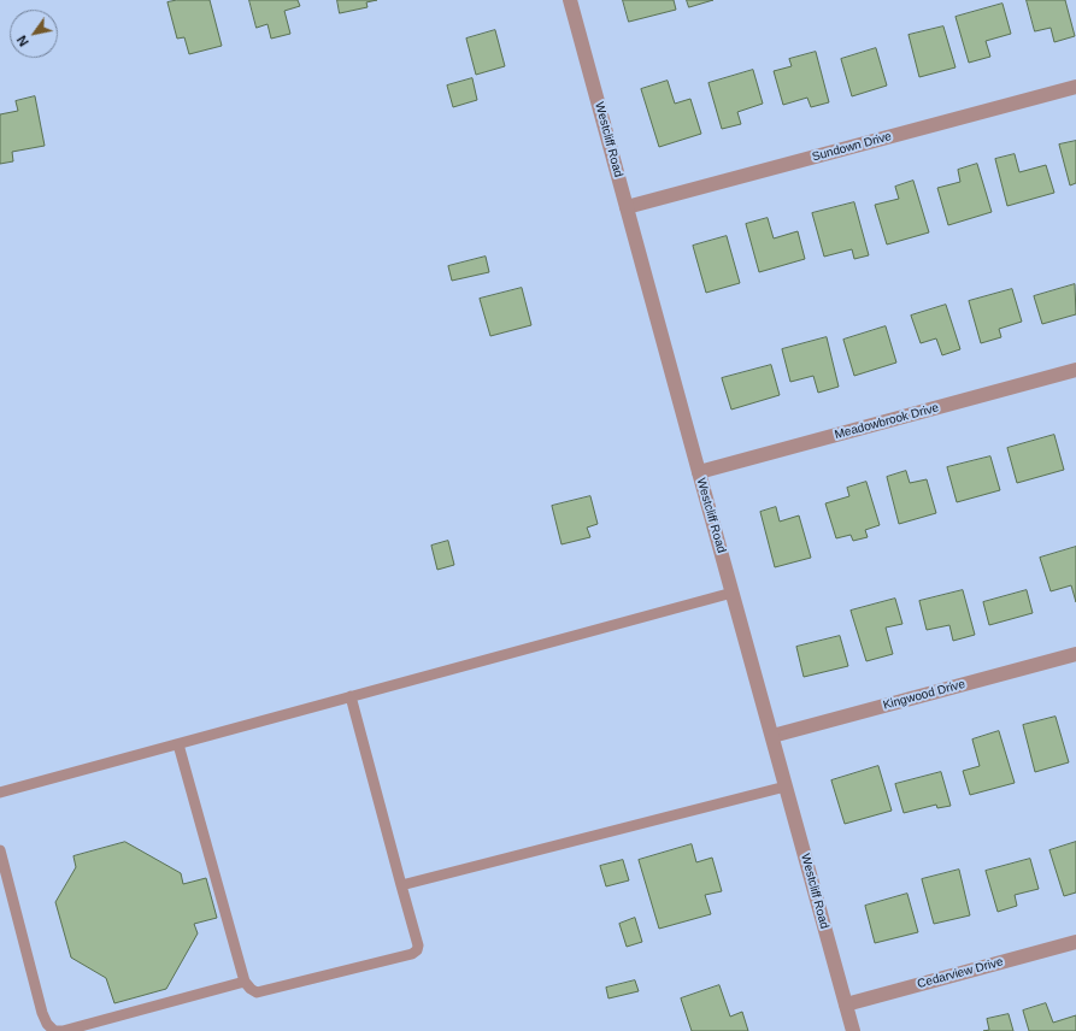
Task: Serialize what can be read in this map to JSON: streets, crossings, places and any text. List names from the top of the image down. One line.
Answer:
{"streets":{"street":["Westcliff Road","Sundown Drive","Meadowbrook Drive","Kingwood Drive","Cedarview Drive"]},"crossings":[["Westcliff Road","Sundown Drive"],["Westcliff Road","Meadowbrook Drive"],["Westcliff Road","Kingwood Drive"],["Westcliff Road","Cedarview Drive"]],"north":"bottom left"}
